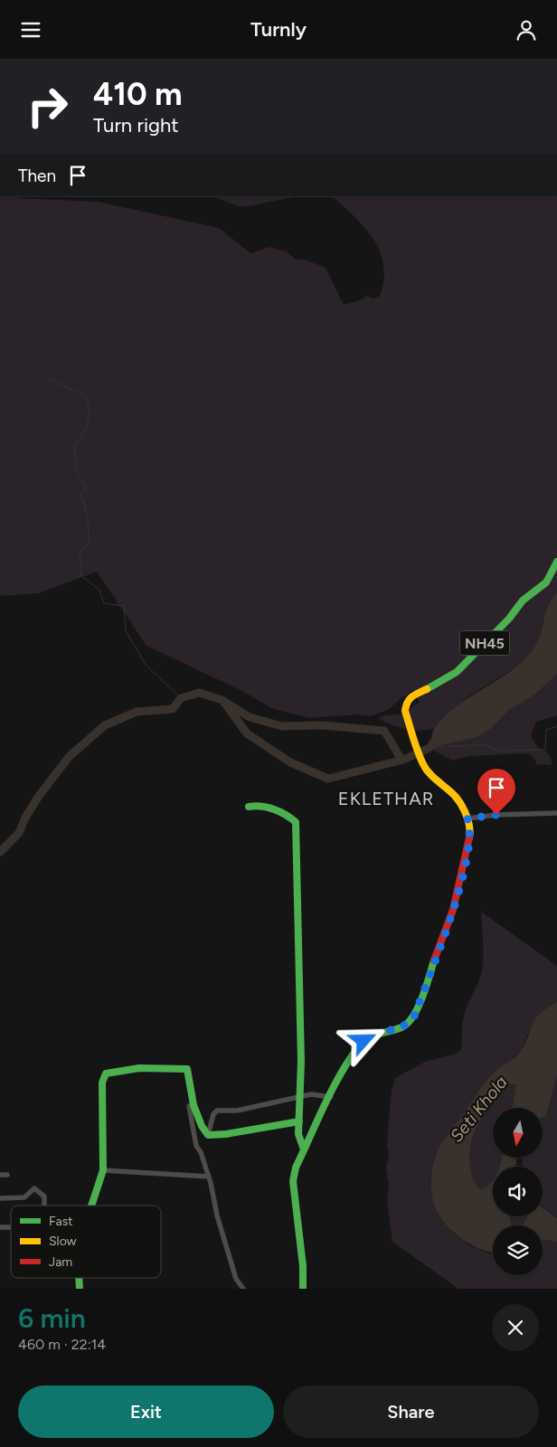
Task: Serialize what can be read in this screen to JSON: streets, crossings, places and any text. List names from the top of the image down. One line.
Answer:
{"streets":{"main road":["NH45"]},"districts":["EKLETHAR"],"water":["Seti Khola"],"legend":["Fast","Slow","Jam"],"north":"bottom","page":{"header":"Turnly","turn":["410 m","Turn right"],"then":"Then","heading":["6 min","460 m · 22:14"],"buttons":["Exit","Share"]}}
